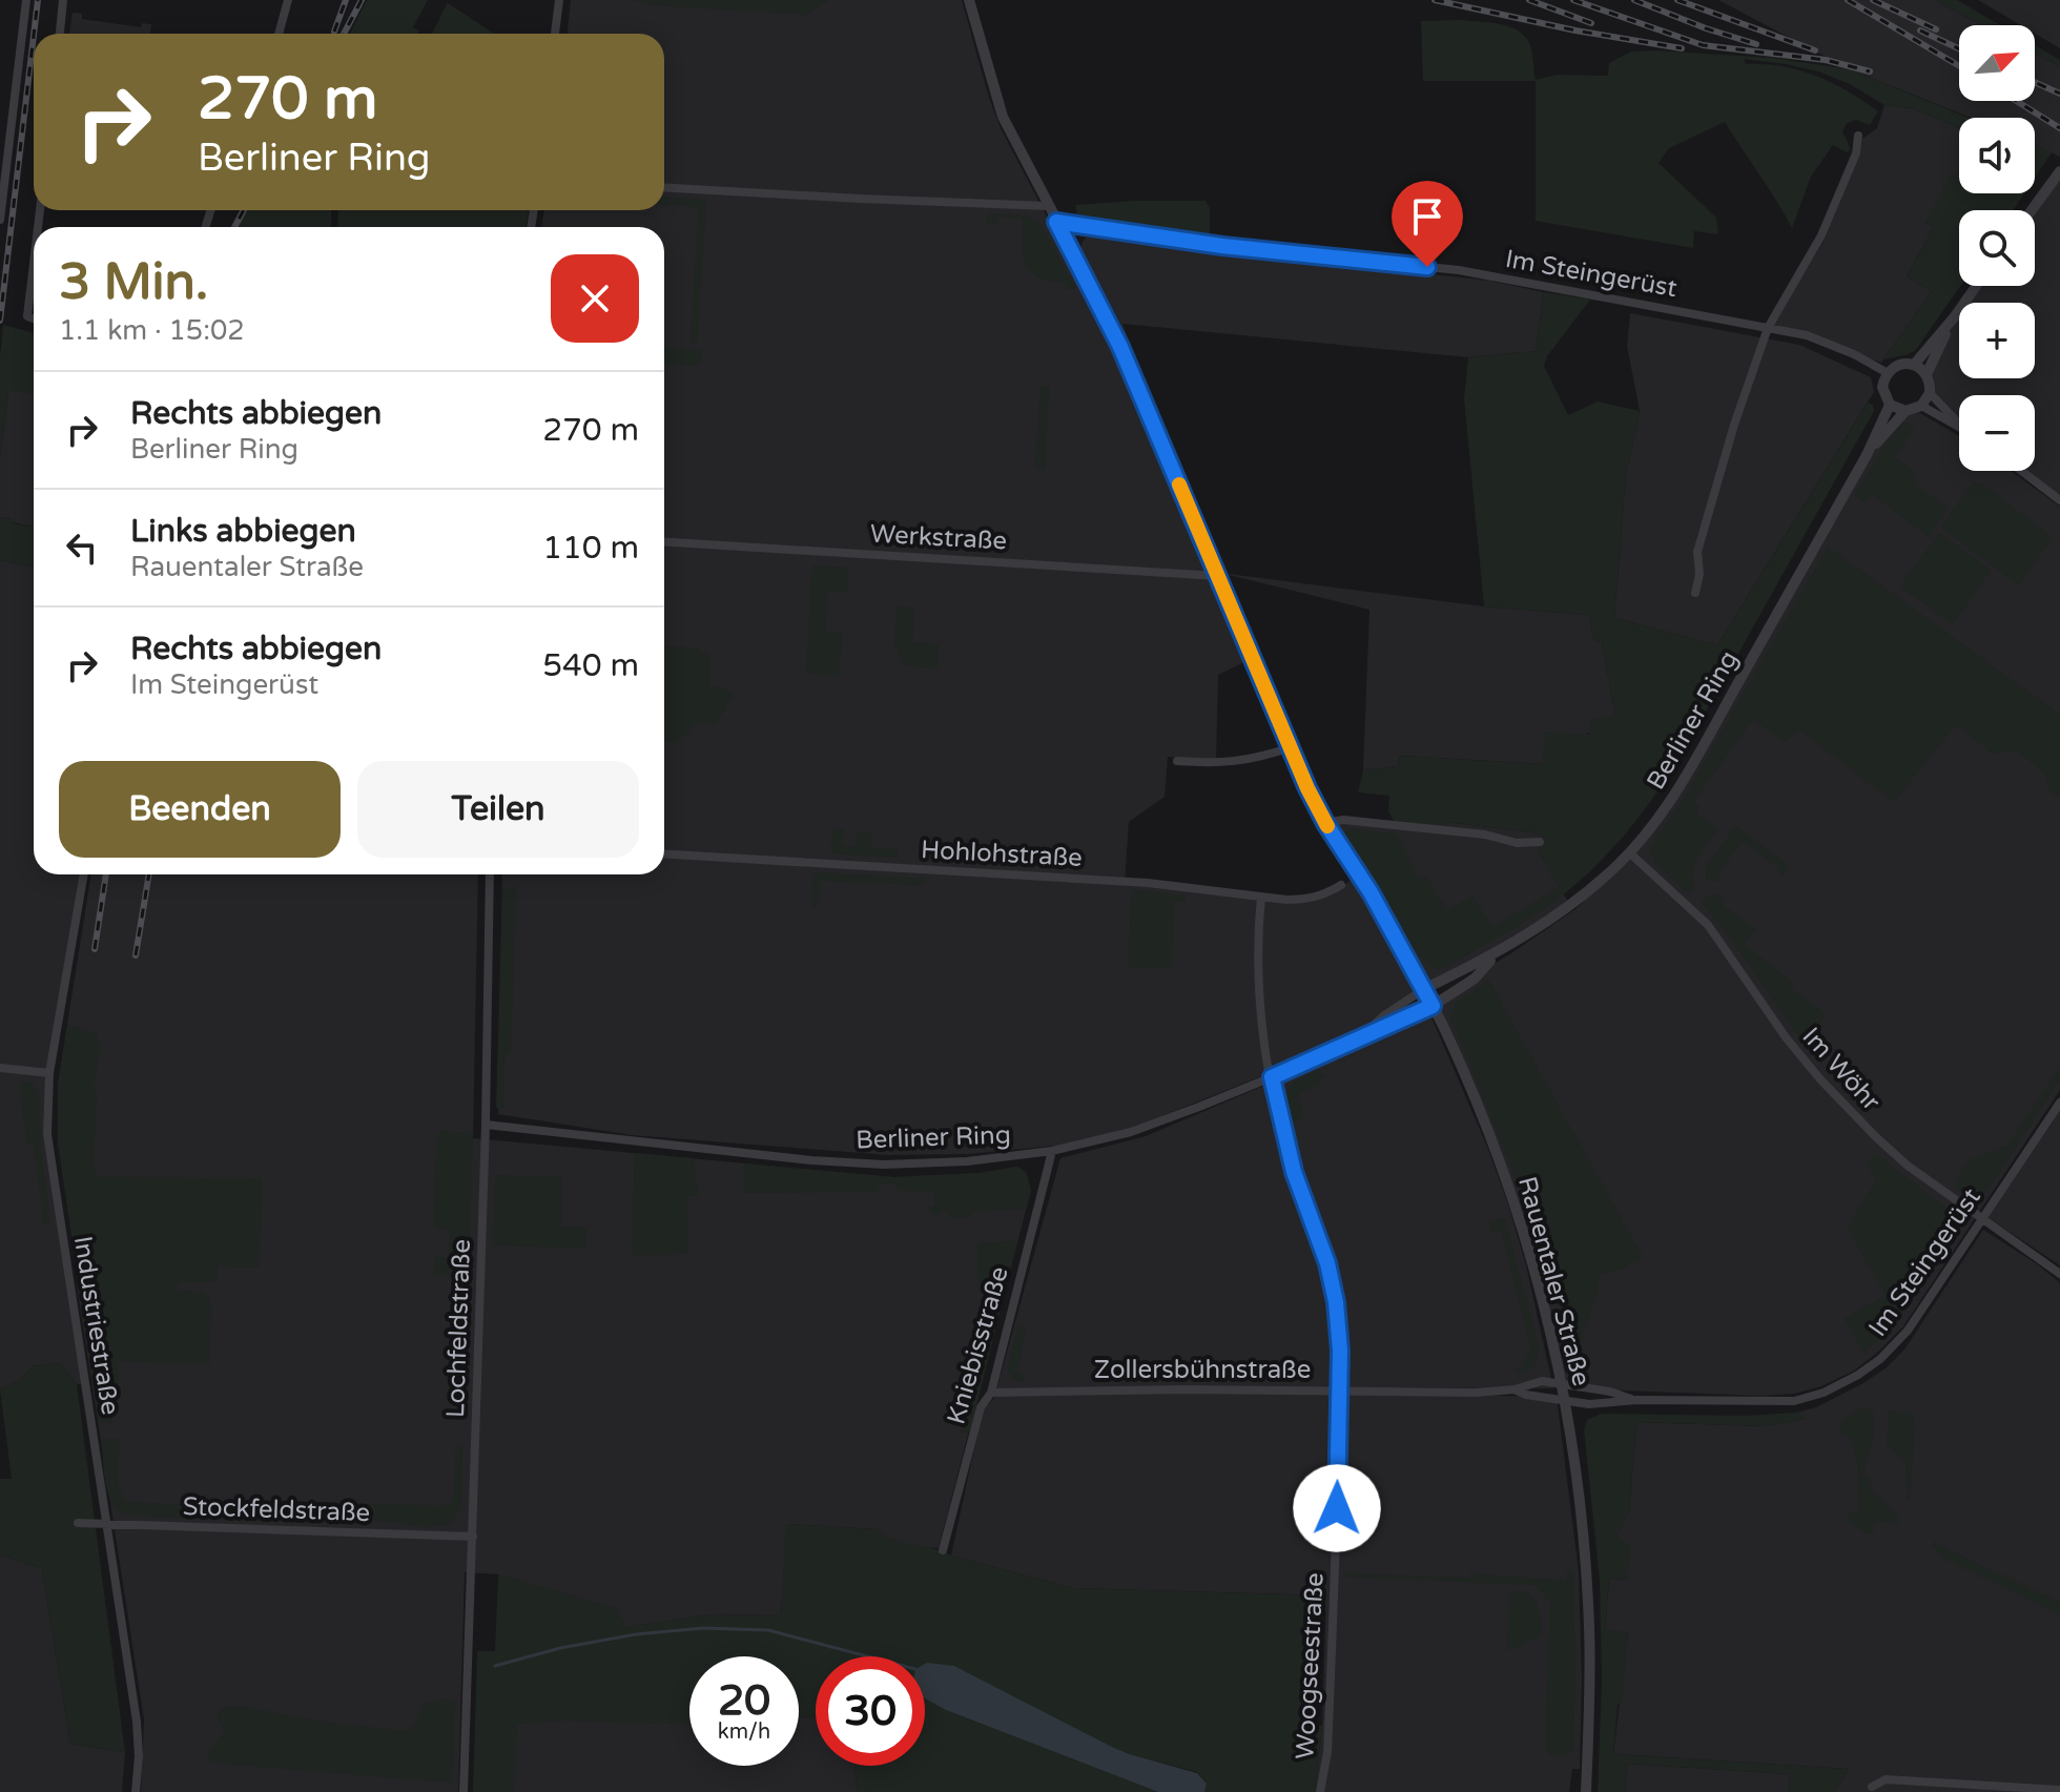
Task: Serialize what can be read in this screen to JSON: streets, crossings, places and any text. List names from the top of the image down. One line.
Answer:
{"streets":{"street":["Im Steingerüst","Werkstraße","Berliner Ring","Hohlohstraße","Im Wöhr","Rauentaler Straße","Industriestraße","Lochfeldstraße","Kniebisstraße","Zollersbühnstraße","Stockfeldstraße","Woogseestraße"]},"crossings":[["Im Steingerüst","Berliner Ring"],["Im Steingerüst","Im Wöhr"],["Im Steingerüst","Rauentaler Straße"],["Im Steingerüst","Zollersbühnstraße"],["Werkstraße","Rauentaler Straße"],["Berliner Ring","Im Wöhr"],["Berliner Ring","Rauentaler Straße"],["Berliner Ring","Lochfeldstraße"],["Berliner Ring","Kniebisstraße"],["Berliner Ring","Woogseestraße"],["Hohlohstraße","Woogseestraße"],["Rauentaler Straße","Zollersbühnstraße"],["Industriestraße","Stockfeldstraße"],["Lochfeldstraße","Stockfeldstraße"],["Kniebisstraße","Zollersbühnstraße"],["Zollersbühnstraße","Woogseestraße"]],"north":"top right","page":{"map_buttons":["+","−"],"turn":["270 m","Berliner Ring"],"heading":["3 Min.","1.1 km · 15:02"],"list":[{"name":"Rechts abbiegen","note":"Berliner Ring","value":"270 m"},{"name":"Links abbiegen","note":"Rauentaler Straße","value":"110 m"},{"name":"Rechts abbiegen","note":"Im Steingerüst","value":"540 m"}],"buttons":["Beenden","Teilen"],"speed":"20 km/h","limit":"30"}}
